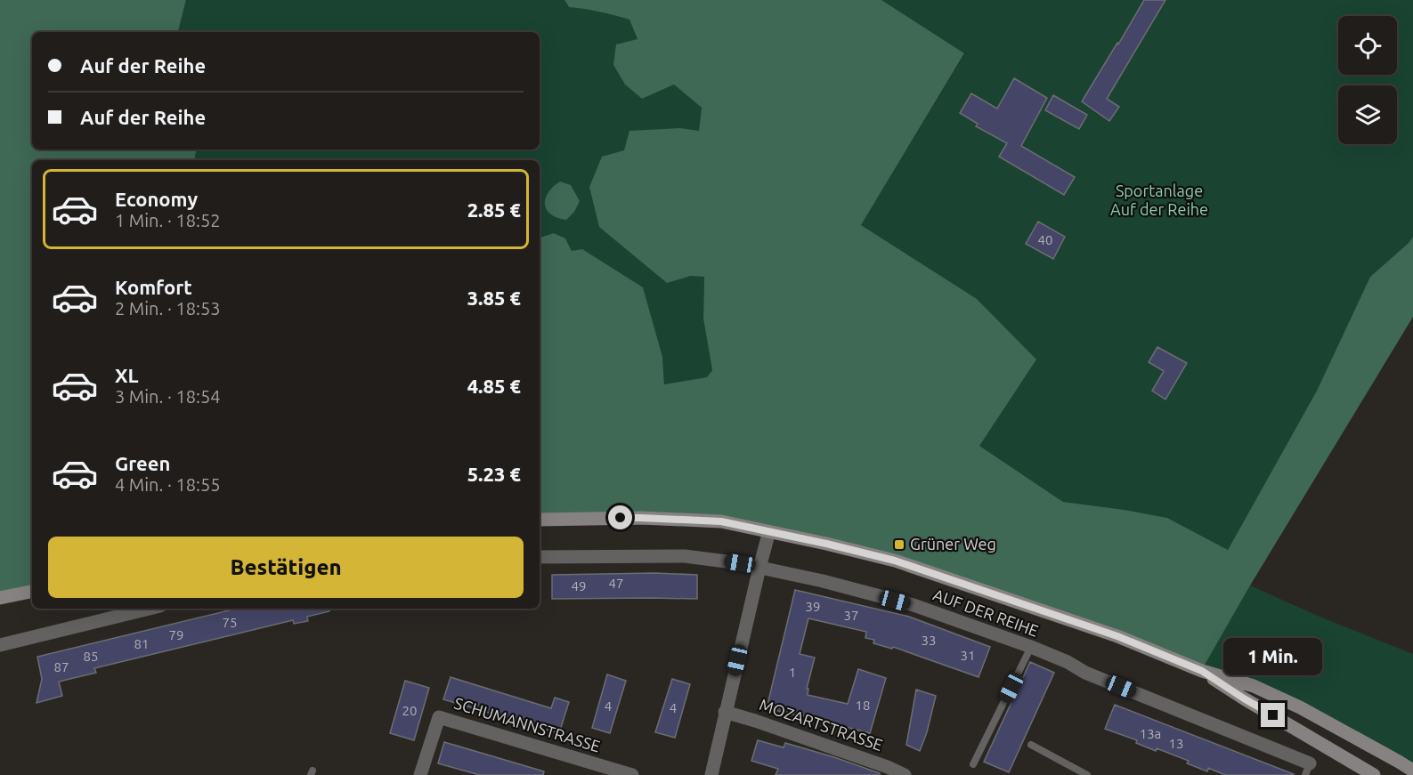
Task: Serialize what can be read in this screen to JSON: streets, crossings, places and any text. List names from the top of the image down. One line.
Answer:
{"streets":{"main road":["AUF DER REIHE"],"street":["SCHUMANNSTRASSE","MOZARTSTRASSE"]},"parks":["Sportanlage Auf der Reihe"],"places":{"transit":["Grüner Weg"]},"house_numbers":["40","47","49","39","37","75","79","33","81","31","85","87","1","18","4","4","20","13a","13"],"page":{"banner":["Auf der Reihe","Auf der Reihe"],"list":[{"name":"Economy","note":"1 Min. · 18:52","value":"2.85 €"},{"name":"Komfort","note":"2 Min. · 18:53","value":"3.85 €"},{"name":"XL","note":"3 Min. · 18:54","value":"4.85 €"},{"name":"Green","note":"4 Min. · 18:55","value":"5.23 €"}],"buttons":"Bestätigen","bubble":"1 Min."}}
